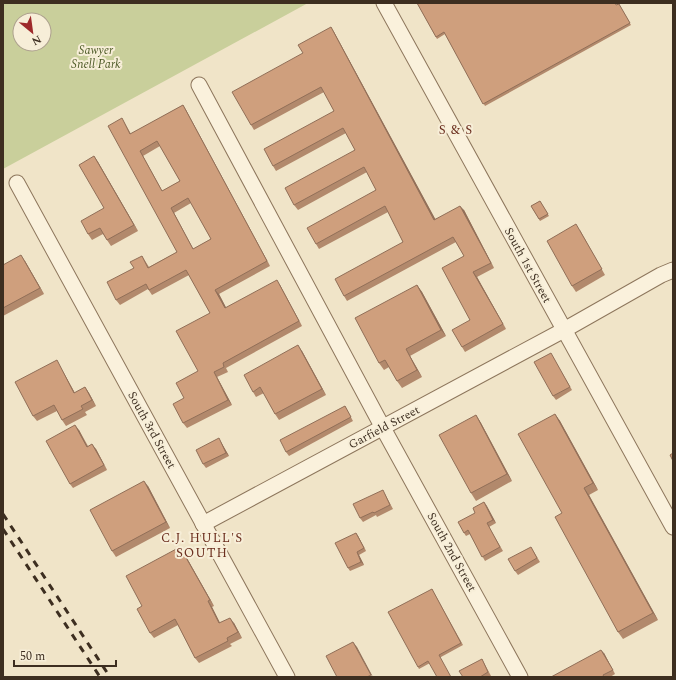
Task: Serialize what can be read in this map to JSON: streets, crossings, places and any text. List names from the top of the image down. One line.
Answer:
{"streets":{"street":["South 1st Street","Garfield Street","South 3rd Street","South 2nd Street"]},"crossings":[["South 1st Street","Garfield Street"],["Garfield Street","South 3rd Street"],["Garfield Street","South 2nd Street"]],"districts":["S & S","C.J. HULL'S SOUTH"],"parks":["Sawyer Snell Park"],"scale_bar":"50 m","north":"bottom right"}
